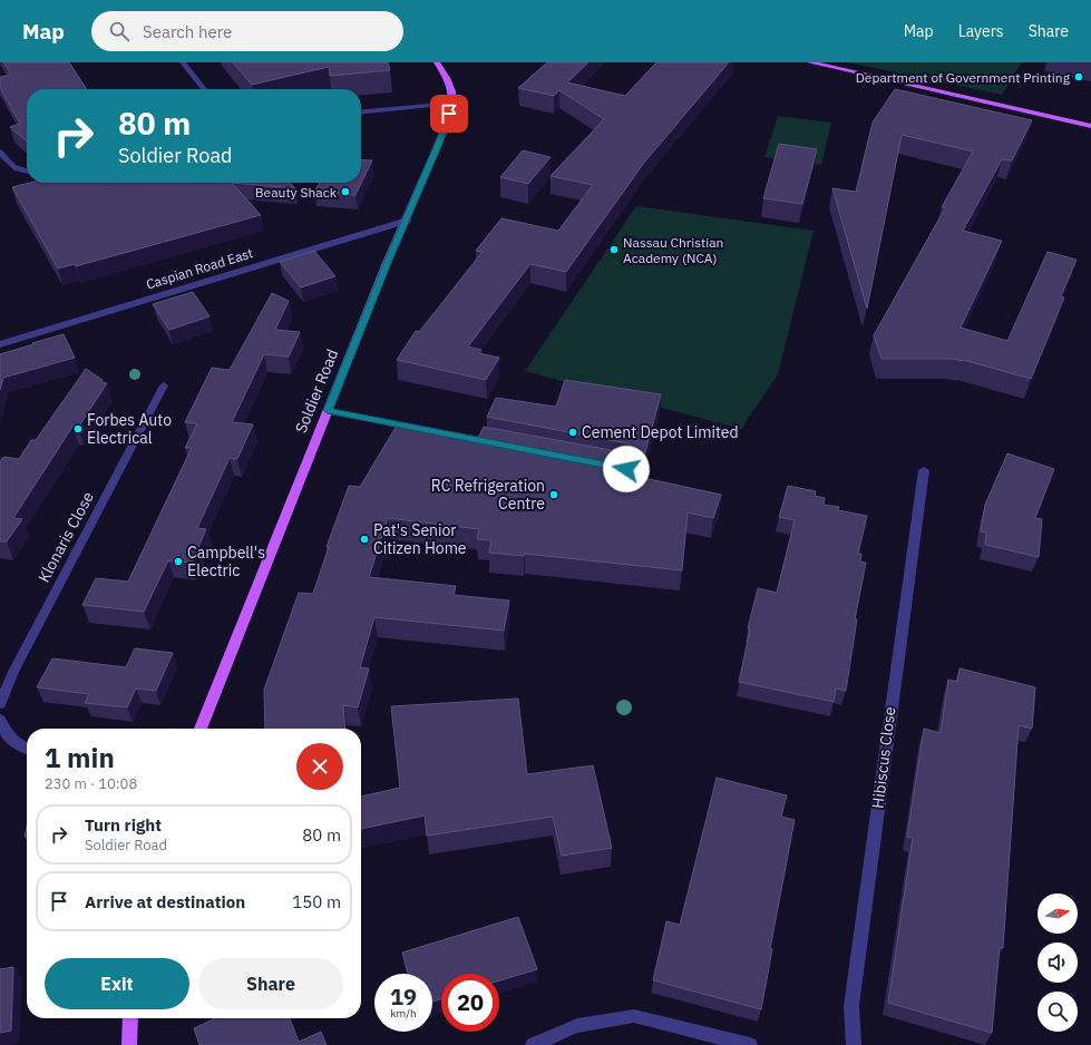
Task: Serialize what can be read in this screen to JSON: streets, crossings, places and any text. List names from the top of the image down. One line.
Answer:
{"streets":{"main road":["Soldier Road"],"street":["Caspian Road East","Klonaris Close","Hibiscus Close"]},"crossings":[["Caspian Road East","Soldier Road"]],"places":["Department of Government Printing","Beauty Shack","Nassau Christian Academy (NCA)","Forbes Auto Electrical","Cement Depot Limited","RC Refrigeration Centre","Pat's Senior Citizen Home","Campbell's Electric"],"north":"right","page":{"header":"Map","search":"Search here","nav":["Map","Layers","Share"],"turn":["80 m","Soldier Road"],"heading":["1 min","230 m · 10:08"],"list":[{"name":"Turn right","note":"Soldier Road","value":"80 m"},{"name":"Arrive at destination","value":"150 m"}],"buttons":["Exit","Share"],"speed":"19 km/h","limit":"20"}}
